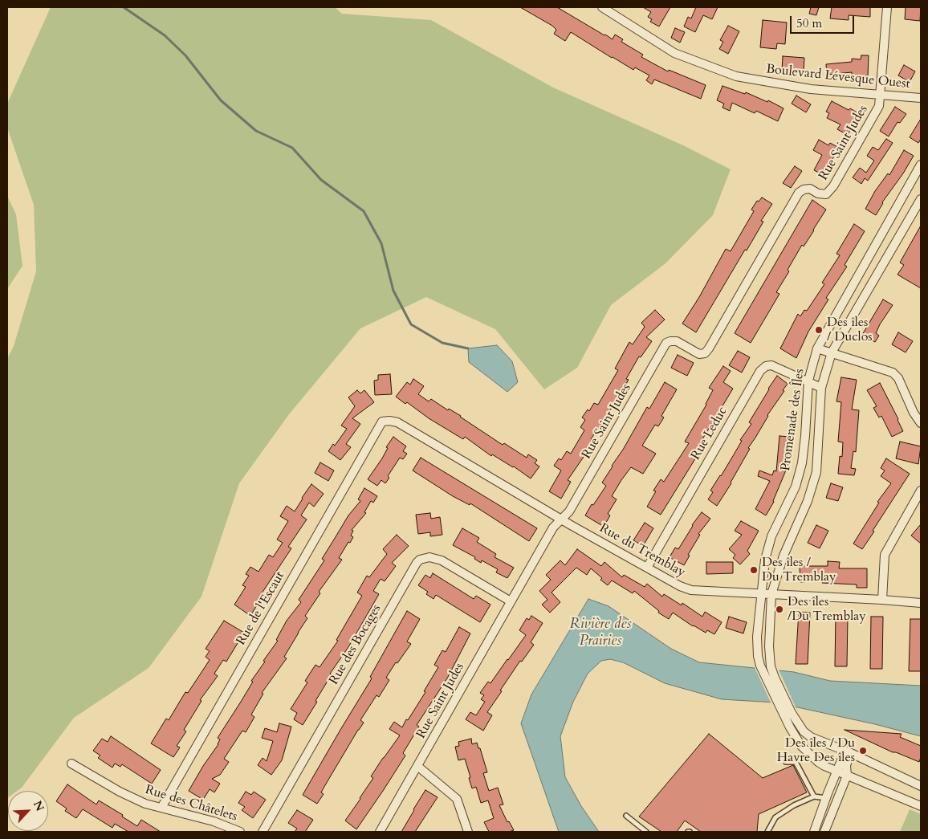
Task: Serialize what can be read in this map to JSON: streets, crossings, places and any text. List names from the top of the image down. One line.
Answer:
{"streets":{"street":["Boulevard Lévesque Ouest","Rue Saint Judes","Promenade des Îles","Rue Leduc","Rue du Tremblay","Rue de l'Escaut","Rue des Bocages","Rue des Châtelets"]},"crossings":[["Boulevard Lévesque Ouest","Rue Saint Judes"],["Rue Saint Judes","Rue du Tremblay"],["Rue Saint Judes","Rue des Bocages"],["Promenade des Îles","Rue Leduc"],["Promenade des Îles","Rue du Tremblay"],["Rue Leduc","Rue du Tremblay"],["Rue du Tremblay","Rue de l'Escaut"],["Rue de l'Escaut","Rue des Châtelets"]],"water":["Rivière des Prairies"],"places":["Des îles / Duclos","Des îles / Du Tremblay","Des îles /Du Tremblay","Des îles / Du Havre Des îles"],"scale_bar":"50 m","north":"top right"}
